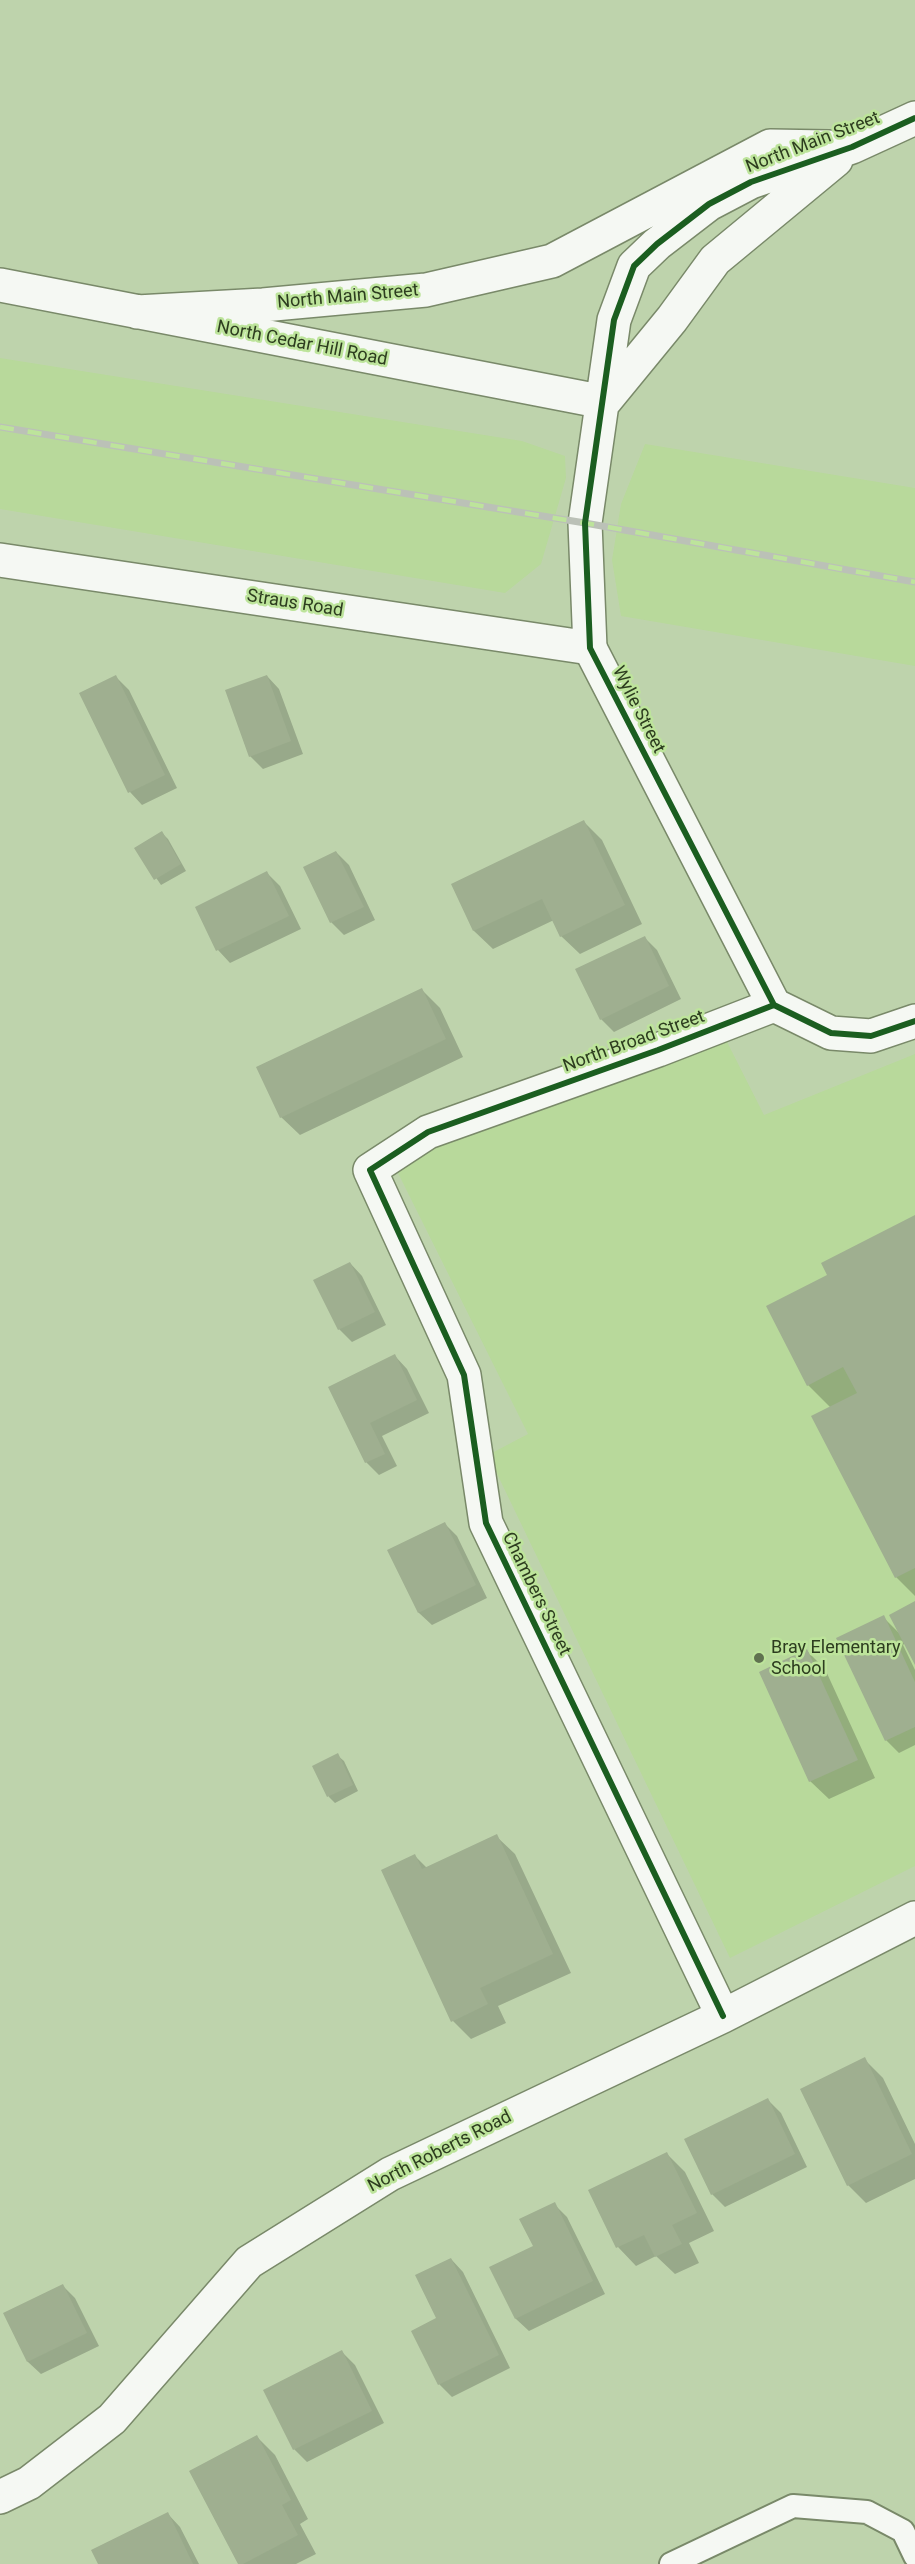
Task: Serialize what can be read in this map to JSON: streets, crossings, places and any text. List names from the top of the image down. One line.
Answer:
{"streets":{"street":["North Main Street","North Cedar Hill Road","Straus Road","Wylie Street","North Broad Street","Chambers Street","North Roberts Road"]},"crossings":[["North Main Street","North Cedar Hill Road"],["North Main Street","Wylie Street"],["North Cedar Hill Road","Wylie Street"],["Straus Road","Wylie Street"],["Wylie Street","North Broad Street"],["North Broad Street","Chambers Street"],["Chambers Street","North Roberts Road"]],"places":["Bray Elementary School"]}
